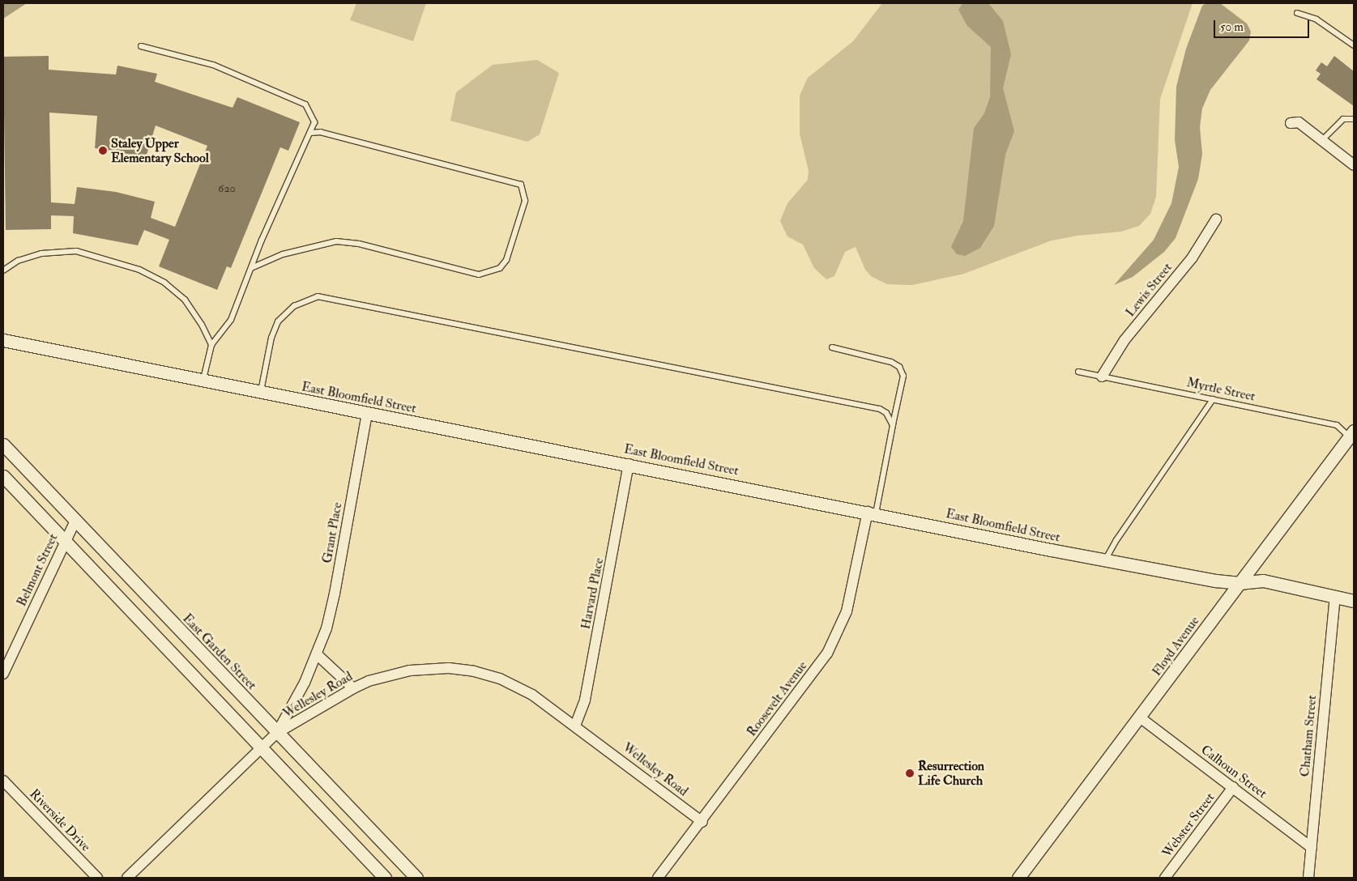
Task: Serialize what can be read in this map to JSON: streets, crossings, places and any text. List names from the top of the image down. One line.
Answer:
{"streets":{"street":["Lewis Street","East Bloomfield Street","Grant Place","Belmont Street","Harvard Place","Floyd Avenue","East Garden Street","Wellesley Road","Roosevelt Avenue","Chatham Street","Calhoun Street","Riverside Drive","Webster Street"],"lane":["Myrtle Street"]},"crossings":[["Lewis Street","Myrtle Street"],["Myrtle Street","Floyd Avenue"],["East Bloomfield Street","Grant Place"],["East Bloomfield Street","Harvard Place"],["East Bloomfield Street","Floyd Avenue"],["East Bloomfield Street","Roosevelt Avenue"],["East Bloomfield Street","Chatham Street"],["Grant Place","East Garden Street"],["Grant Place","Wellesley Road"],["Belmont Street","East Garden Street"],["Harvard Place","Wellesley Road"],["Floyd Avenue","Calhoun Street"],["East Garden Street","Wellesley Road"],["Wellesley Road","Roosevelt Avenue"],["Chatham Street","Calhoun Street"],["Calhoun Street","Webster Street"]],"places":["Staley Upper Elementary School","Resurrection Life Church"],"house_numbers":["620"],"scale_bar":"50 m"}
